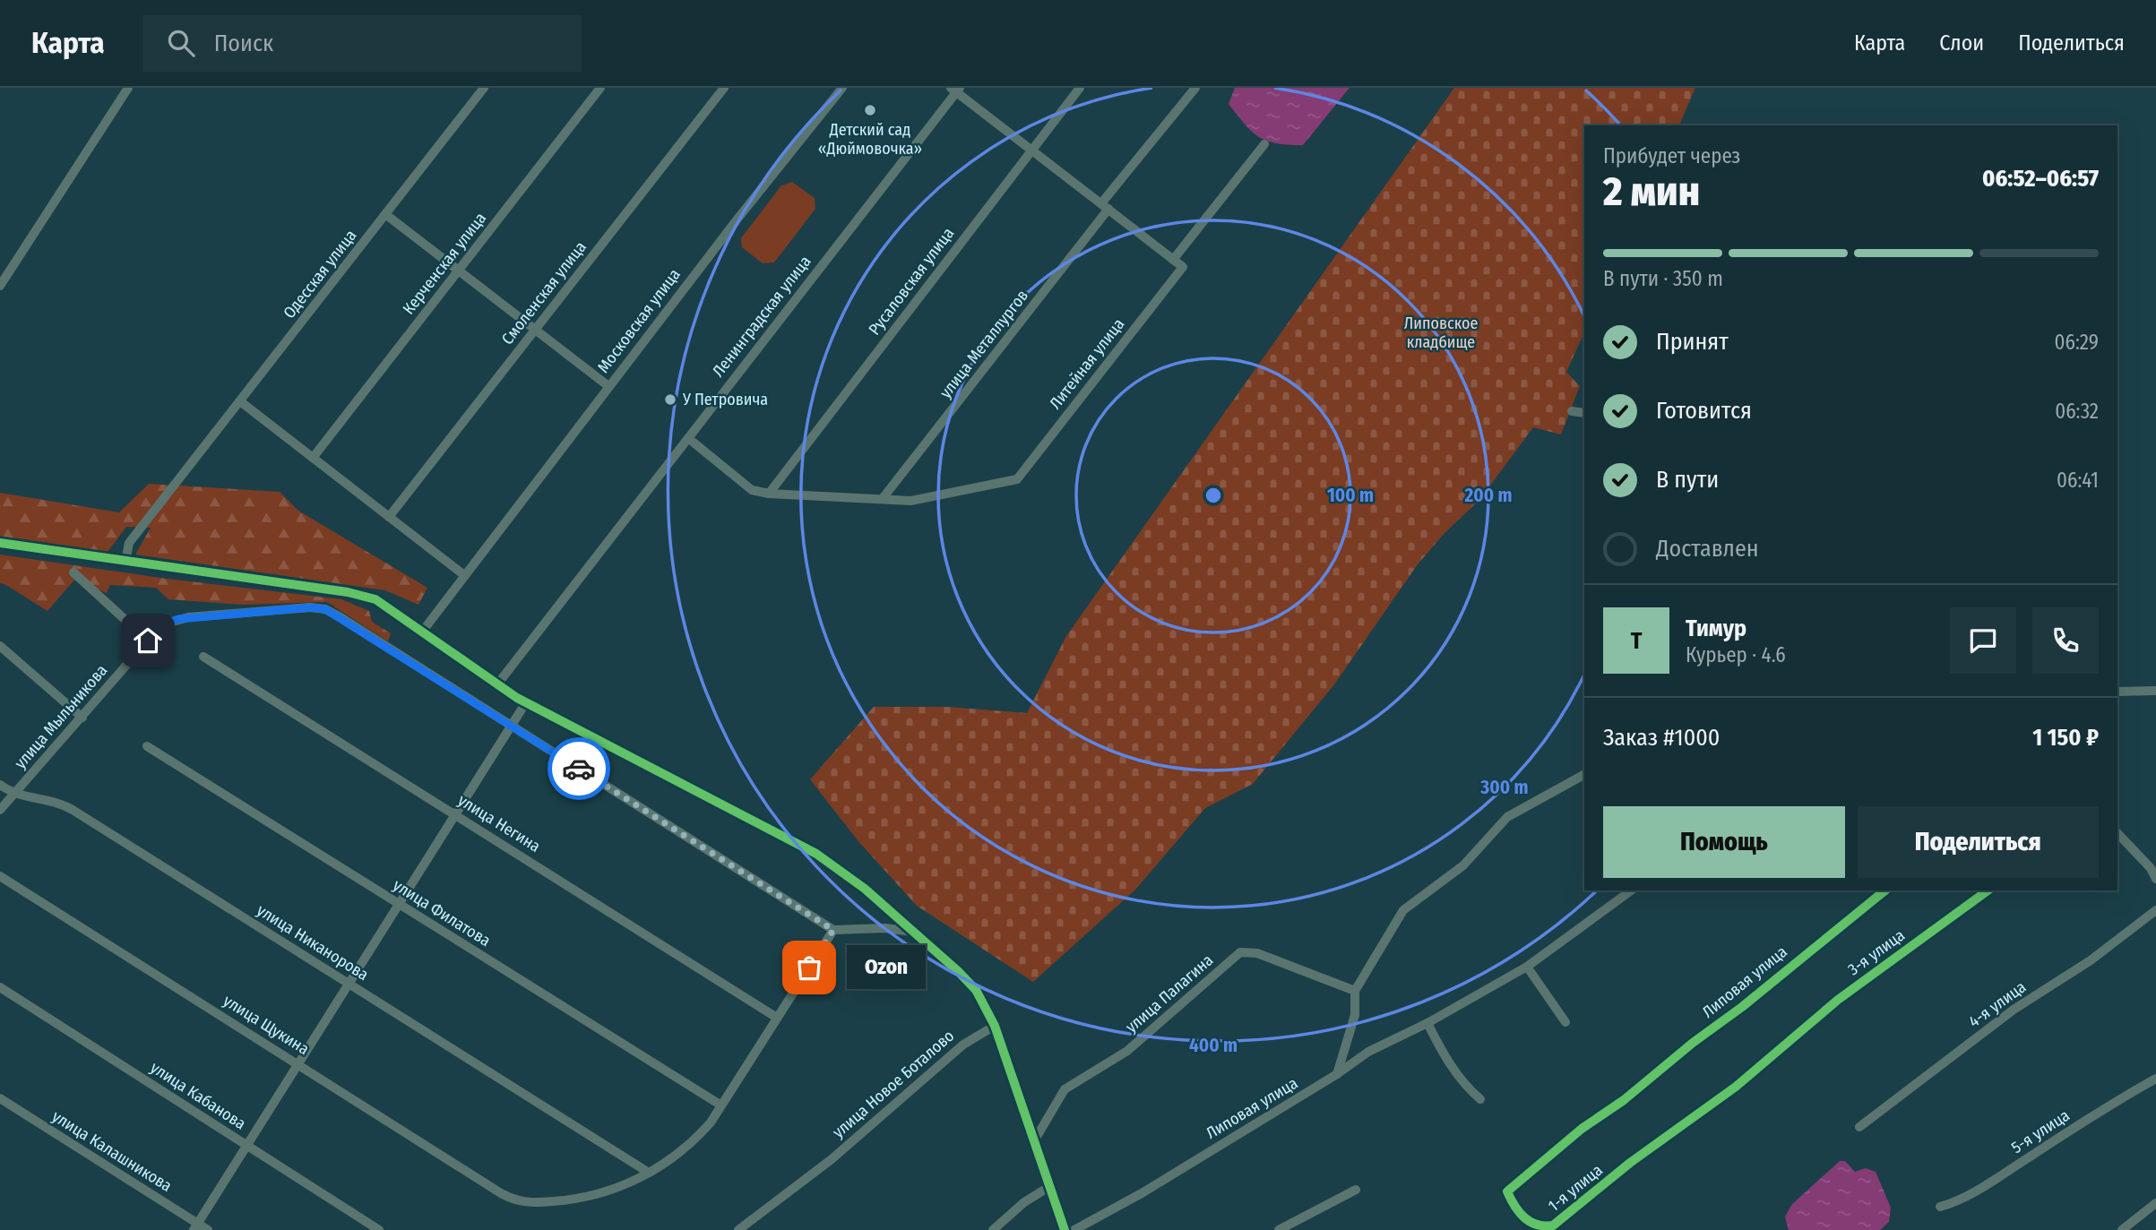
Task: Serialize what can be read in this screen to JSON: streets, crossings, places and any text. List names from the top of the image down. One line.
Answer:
{"streets":{"street":["Керченская улица","Одесская улица","Русаловская улица","Смоленская улица","Ленинградская улица","Московская улица","улица Металлургов","Литейная улица","улица Мыльникова","улица Негина","улица Филатова","улица Никанорова","3-я улица","Липовая улица","улица Палагина","4-я улица","улица Щукина","улица Новое Боталово","улица Кабанова","5-я улица","улица Калашникова","1-я улица"]},"crossings":[["улица Металлургов","Литейная улица"],["улица Мыльникова","улица Никанорова"],["улица Никанорова","улица Щукина"],["3-я улица","1-я улица"],["Липовая улица","1-я улица"]],"parks":["Липовское кладбище"],"places":["Детский сад «Дюймовочка»","У Петровича","Ozon"],"page":{"header":"Карта","search":"Поиск","nav":["Карта","Слои","Поделиться"],"heading":["2 мин","Прибудет через","06:52–06:57"],"panel":["Тимур","Курьер · 4.6","Заказ #1000","1 150 ₽"],"bar":"В пути · 350 m","list":[["Принят","06:29"],["Готовится","06:32"],["В пути","06:41"],"Доставлен"],"round":"Т","buttons":["Помощь","Поделиться"],"bubble":"Ozon"},"rings":["100 m","200 m","300 m","400 m"]}
